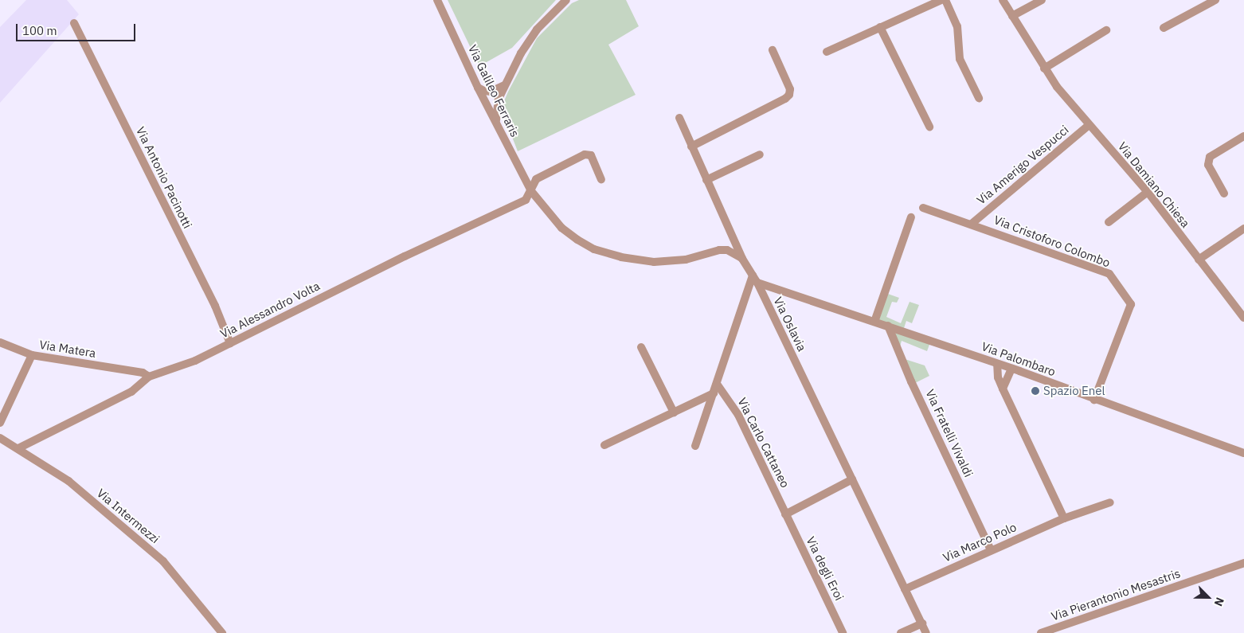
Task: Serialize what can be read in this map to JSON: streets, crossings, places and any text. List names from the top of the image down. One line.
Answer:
{"streets":{"street":["Via Galileo Ferraris","Via Amerigo Vespucci","Via Antonio Pacinotti","Via Damiano Chiesa","Via Cristoforo Colombo","Via Alessandro Volta","Via Oslavia","Via Matera","Via Palombaro","Via Fratelli Vivaldi","Via Carlo Cattaneo","Via Intermezzi","Via Marco Polo","Via degli Eroi","Via Pierantonio Mesastris"]},"crossings":[["Via Galileo Ferraris","Via Alessandro Volta"],["Via Amerigo Vespucci","Via Damiano Chiesa"],["Via Amerigo Vespucci","Via Cristoforo Colombo"],["Via Antonio Pacinotti","Via Alessandro Volta"],["Via Cristoforo Colombo","Via Palombaro"],["Via Alessandro Volta","Via Matera"],["Via Alessandro Volta","Via Intermezzi"],["Via Oslavia","Via Palombaro"],["Via Oslavia","Via Marco Polo"],["Via Palombaro","Via Fratelli Vivaldi"],["Via Fratelli Vivaldi","Via Marco Polo"],["Via Carlo Cattaneo","Via degli Eroi"]],"places":["Spazio Enel"],"scale_bar":"100 m","north":"bottom right"}
